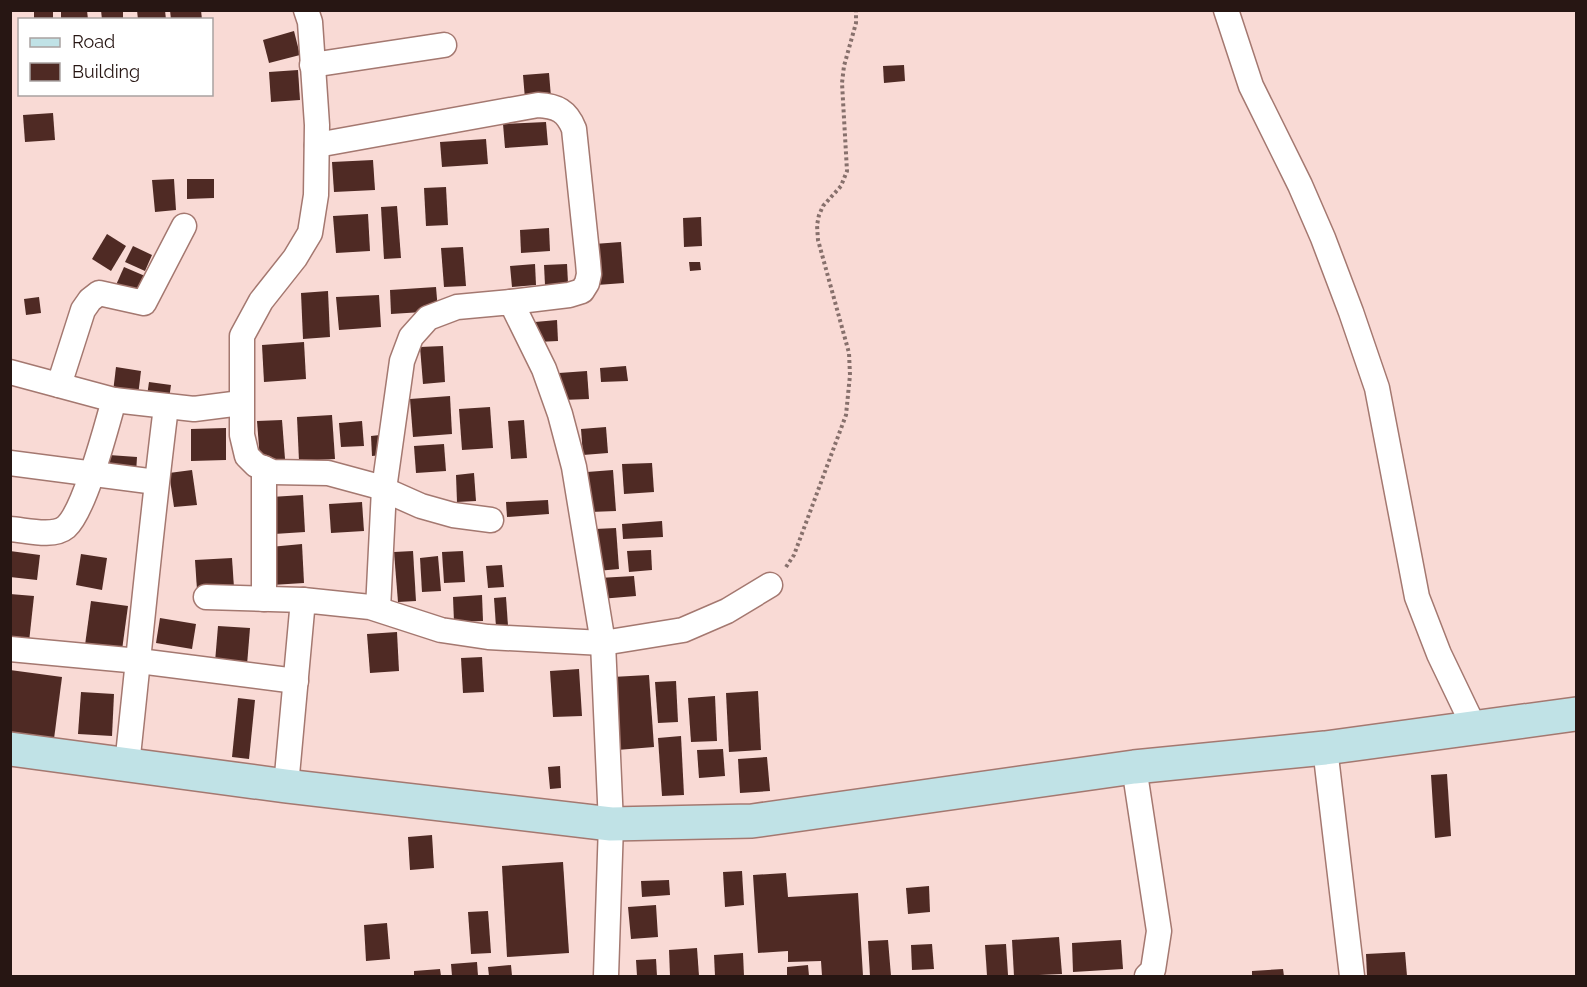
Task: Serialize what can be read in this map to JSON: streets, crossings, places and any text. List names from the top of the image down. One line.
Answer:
{"legend":["Road","Building"]}
